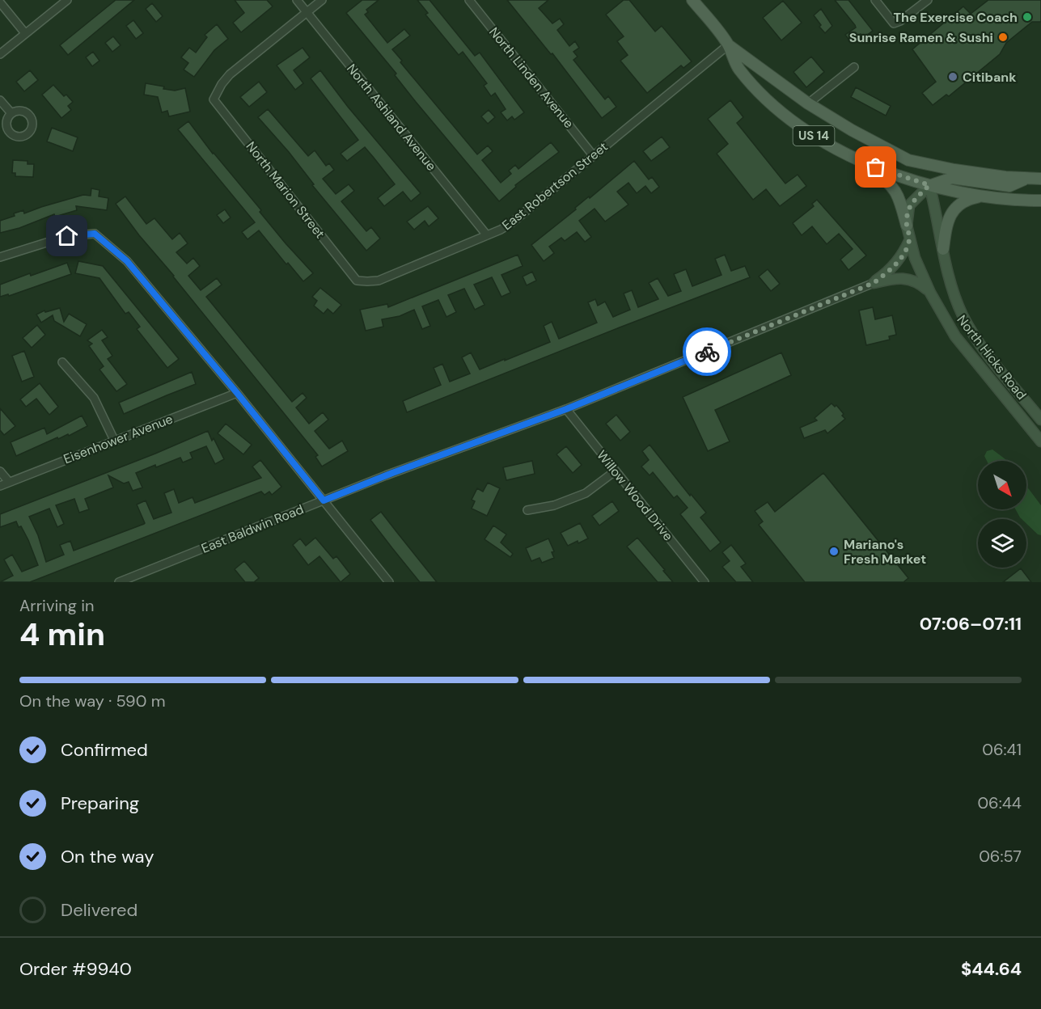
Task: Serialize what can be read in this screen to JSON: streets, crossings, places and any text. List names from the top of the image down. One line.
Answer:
{"streets":{"main road":["US 14","North Hicks Road"],"street":["North Linden Avenue","North Ashland Avenue","East Robertson Street","North Marion Street","Eisenhower Avenue","Willow Wood Drive","East Baldwin Road"]},"crossings":[["North Linden Avenue","East Robertson Street"],["North Ashland Avenue","East Robertson Street"],["North Ashland Avenue","North Marion Street"],["US 14","East Robertson Street"],["US 14","North Hicks Road"],["East Robertson Street","North Marion Street"],["Willow Wood Drive","East Baldwin Road"]],"places":["The Exercise Coach","Sunrise Ramen & Sushi","Citibank","Mariano's Fresh Market"],"north":"bottom right","page":{"heading":["4 min","Arriving in","07:06–07:11"],"panel":["Order #9940","$44.64"],"bar":"On the way · 590 m","list":[["Confirmed","06:41"],["Preparing","06:44"],["On the way","06:57"],"Delivered"]}}
